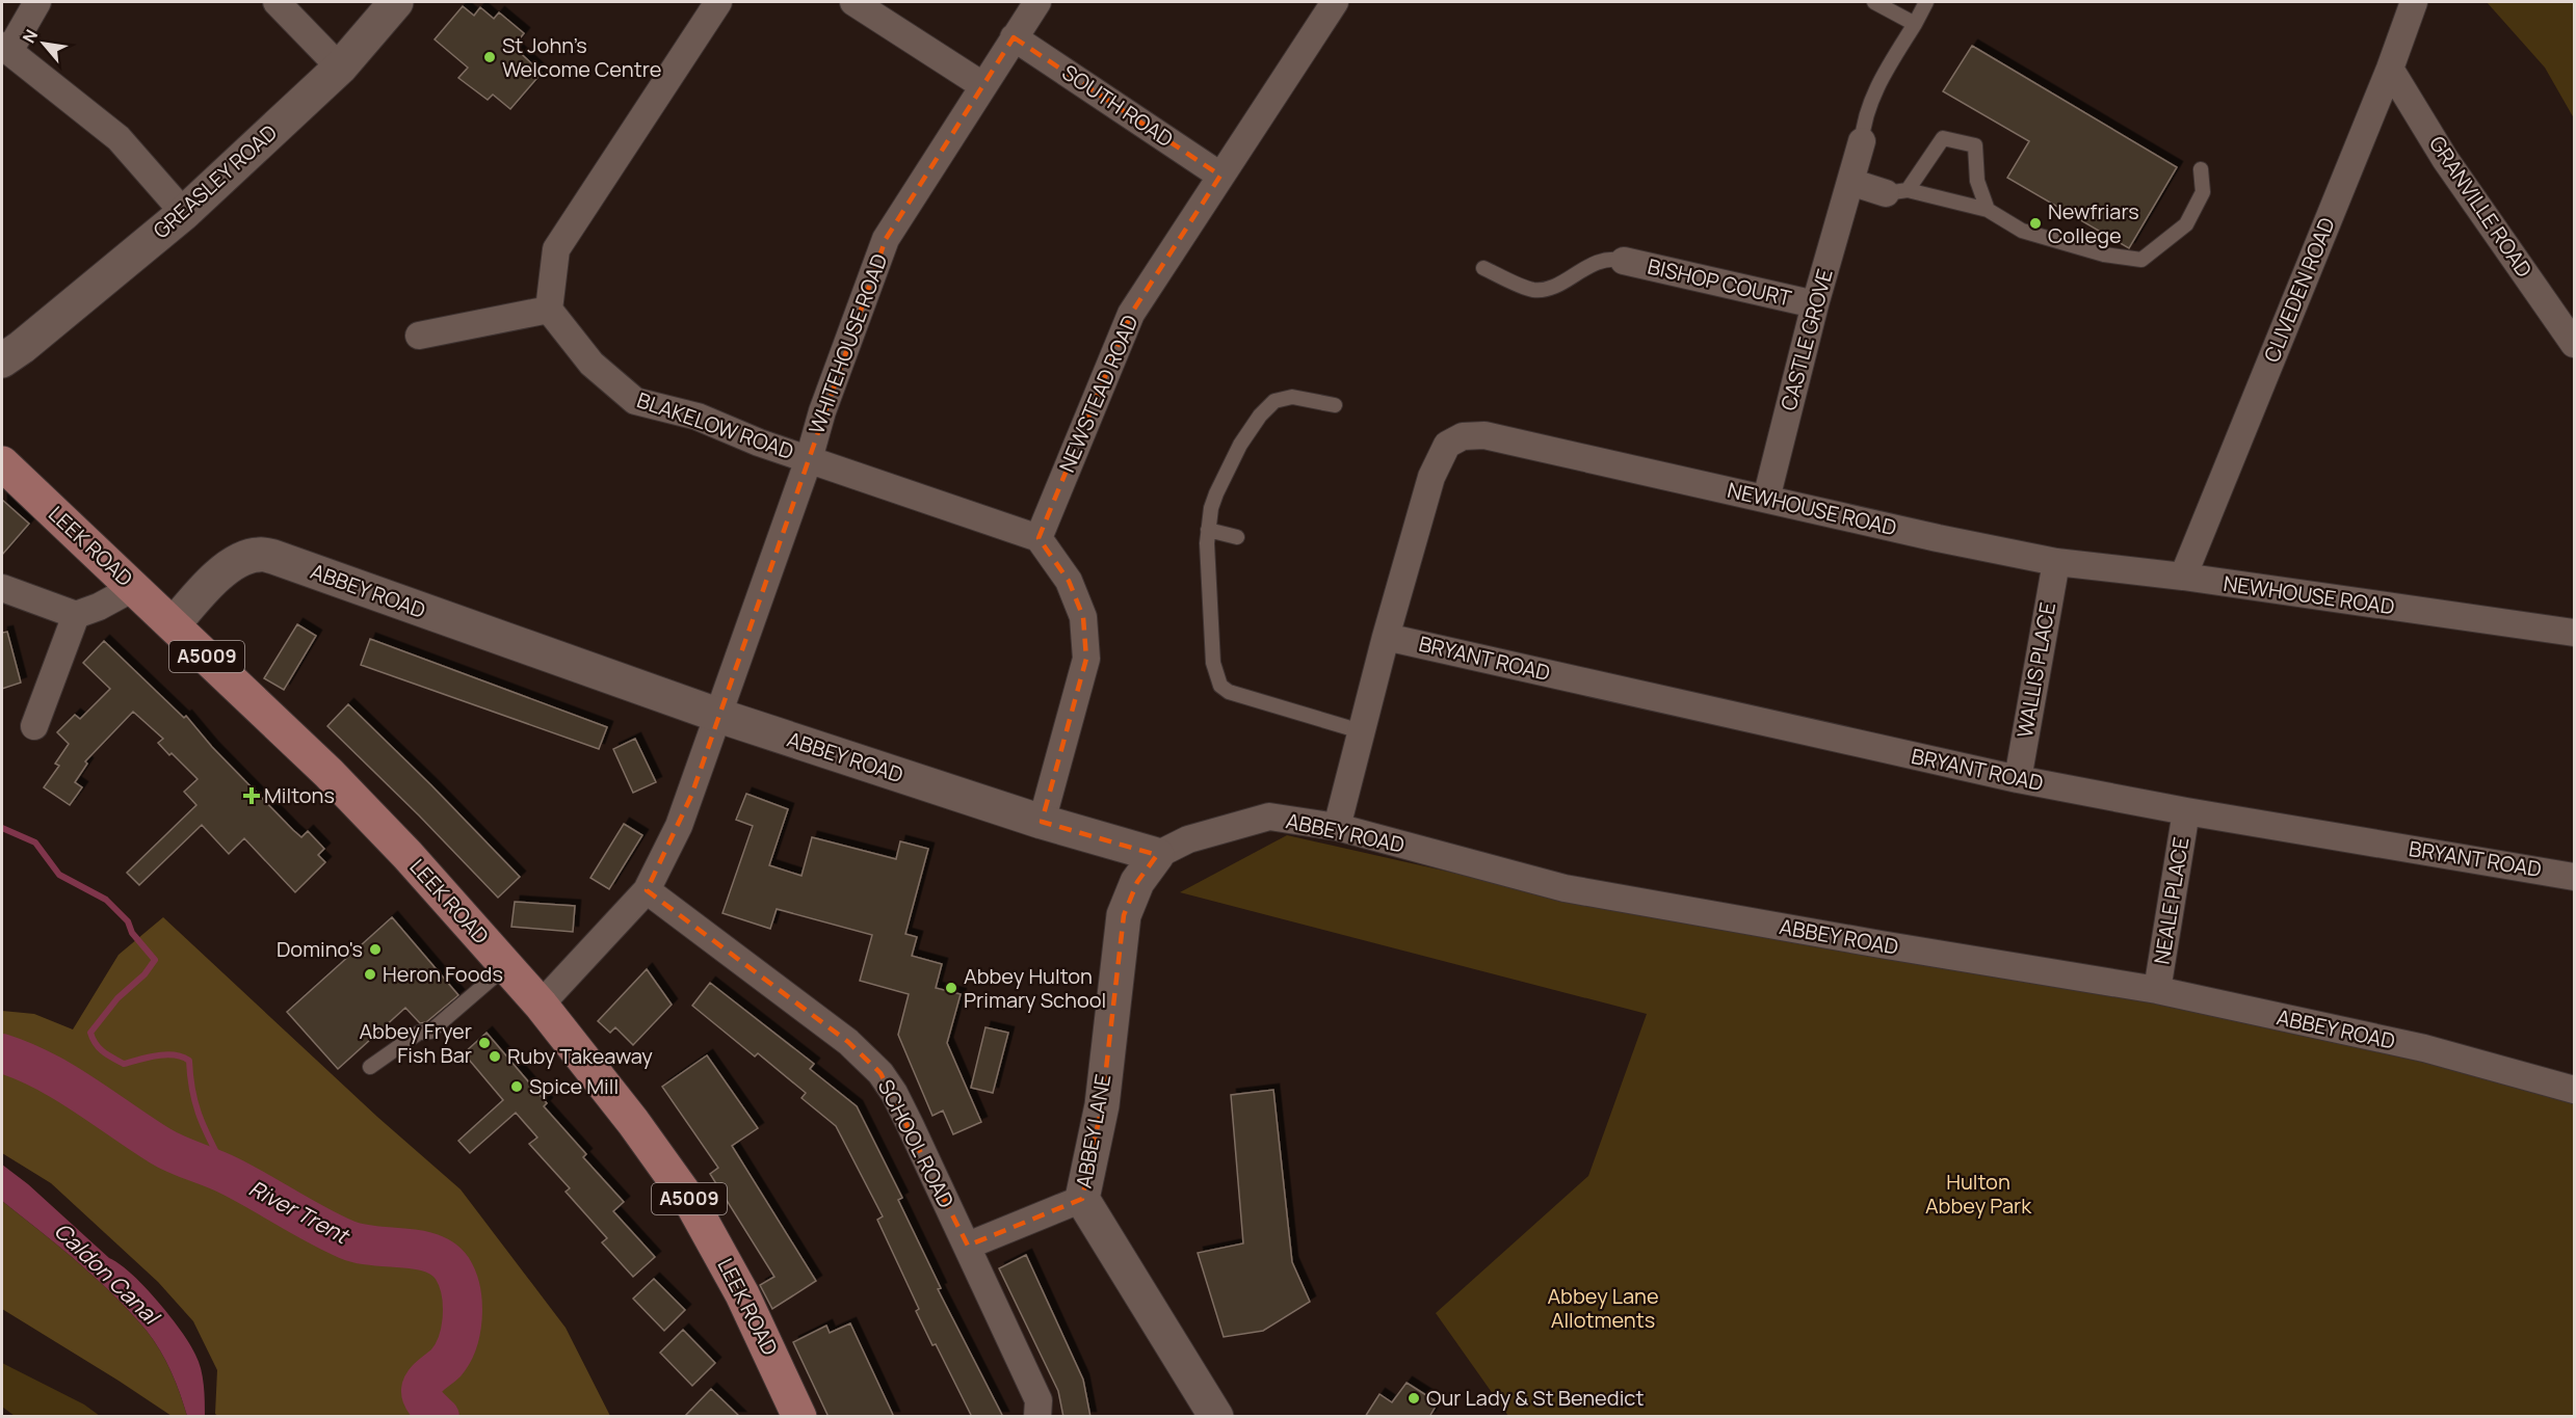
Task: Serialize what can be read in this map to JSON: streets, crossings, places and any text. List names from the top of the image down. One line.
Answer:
{"streets":{"main road":["LEEK ROAD","A5009"],"street":["SOUTH ROAD","GREASLEY ROAD","GRANVILLE ROAD","BISHOP COURT","CLIVEDEN ROAD","CASTLE GROVE","WHITEHOUSE ROAD","NEWSTEAD ROAD","BLAKELOW ROAD","NEWHOUSE ROAD","ABBEY ROAD","BRYANT ROAD","WALLIS PLACE","NEALE PLACE","ABBEY LANE","SCHOOL ROAD"]},"crossings":[["SOUTH ROAD","WHITEHOUSE ROAD"],["SOUTH ROAD","NEWSTEAD ROAD"],["GRANVILLE ROAD","CLIVEDEN ROAD"],["BISHOP COURT","CASTLE GROVE"],["CLIVEDEN ROAD","NEWHOUSE ROAD"],["CASTLE GROVE","NEWHOUSE ROAD"],["WHITEHOUSE ROAD","BLAKELOW ROAD"],["WHITEHOUSE ROAD","ABBEY ROAD"],["NEWSTEAD ROAD","BLAKELOW ROAD"],["NEWHOUSE ROAD","ABBEY ROAD"],["NEWHOUSE ROAD","BRYANT ROAD"],["NEWHOUSE ROAD","WALLIS PLACE"],["LEEK ROAD","ABBEY ROAD"],["ABBEY ROAD","NEALE PLACE"],["ABBEY ROAD","ABBEY LANE"],["BRYANT ROAD","WALLIS PLACE"],["BRYANT ROAD","NEALE PLACE"]],"water":["River Trent","Caldon Canal"],"parks":["Hulton Abbey Park","Abbey Lane Allotments"],"places":{"other":["St John’s Welcome Centre","Newfriars College","Domino's","Heron Foods","Abbey Hulton Primary School","Abbey Fryer Fish Bar","Ruby Takeaway","Spice Mill","Our Lady & St Benedict"],"health":["Miltons"]},"north":"top left"}
